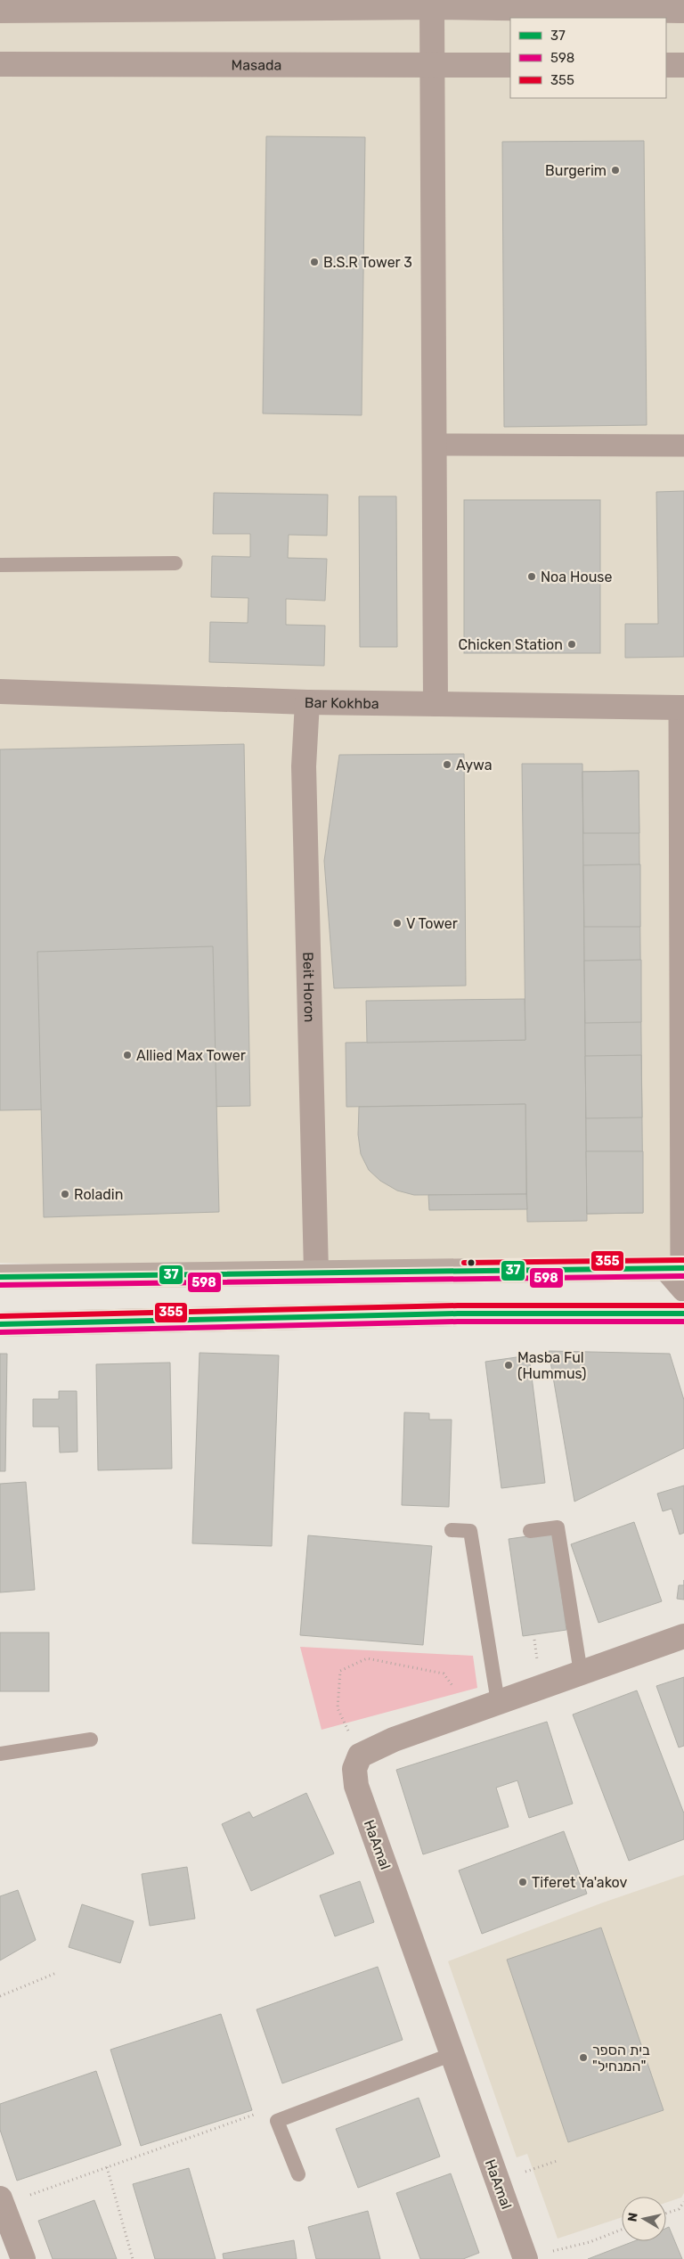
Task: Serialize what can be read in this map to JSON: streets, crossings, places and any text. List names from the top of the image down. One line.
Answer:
{"streets":{"street":["Masada","Bar Kokhba","Beit Horon","HaAmal"]},"crossings":[["Bar Kokhba","Beit Horon"]],"places":["Burgerim","B.S.R Tower 3","Noa House","Chicken Station","Aywa","V Tower","Allied Max Tower","Roladin","Masba Ful (Hummus)","Tiferet Ya'akov","בית הספר \"המנחיל\""],"lines":["transit line 355","transit line 37","transit line 598"],"legend":["37","598","355"],"north":"left"}
